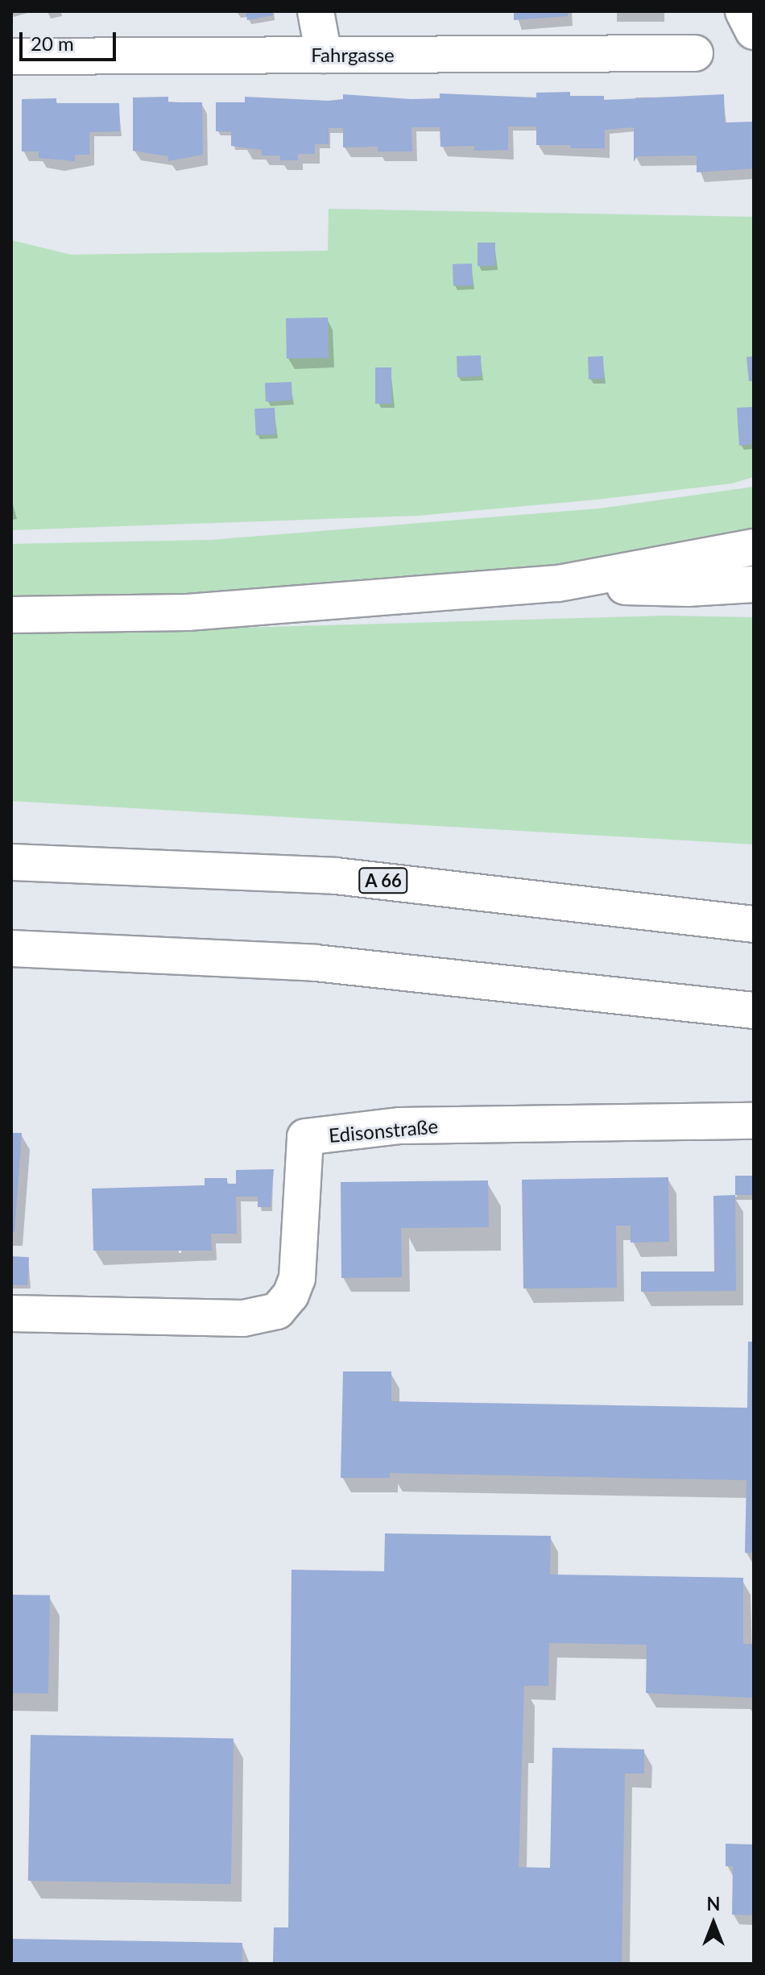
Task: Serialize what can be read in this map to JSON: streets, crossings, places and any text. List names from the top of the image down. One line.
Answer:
{"streets":{"main road":["Fahrgasse","A 66","Edisonstraße"]},"scale_bar":"20 m","north":"top"}
